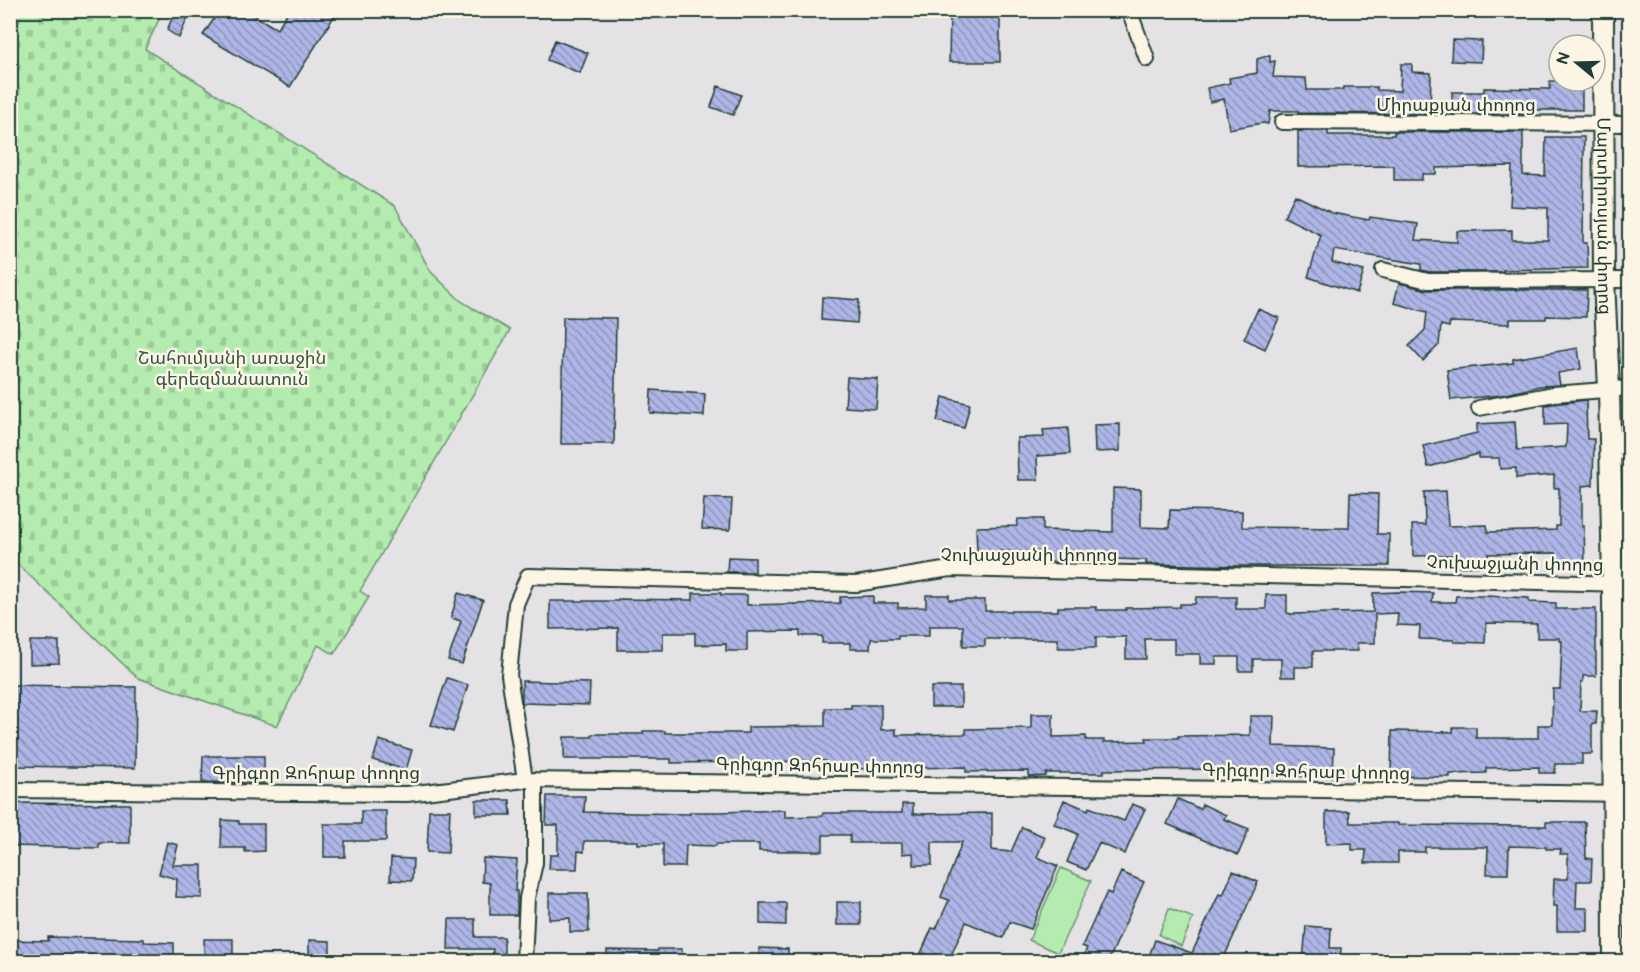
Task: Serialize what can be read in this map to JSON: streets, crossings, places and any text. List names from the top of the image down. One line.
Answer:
{"streets":{"street":["Միրաքյան փողոց","Մարտիրոսյան փողոց","Չուխաջյանի փողոց","Գրիգոր Զոհրաբ փողոց"]},"crossings":[["Միրաքյան փողոց","Մարտիրոսյան փողոց"],["Մարտիրոսյան փողոց","Չուխաջյանի փողոց"],["Մարտիրոսյան փողոց","Գրիգոր Զոհրաբ փողոց"],["Չուխաջյանի փողոց","Գրիգոր Զոհրաբ փողոց"]],"parks":["Շահումյանի առաջին գերեզմանատուն"],"north":"left"}
